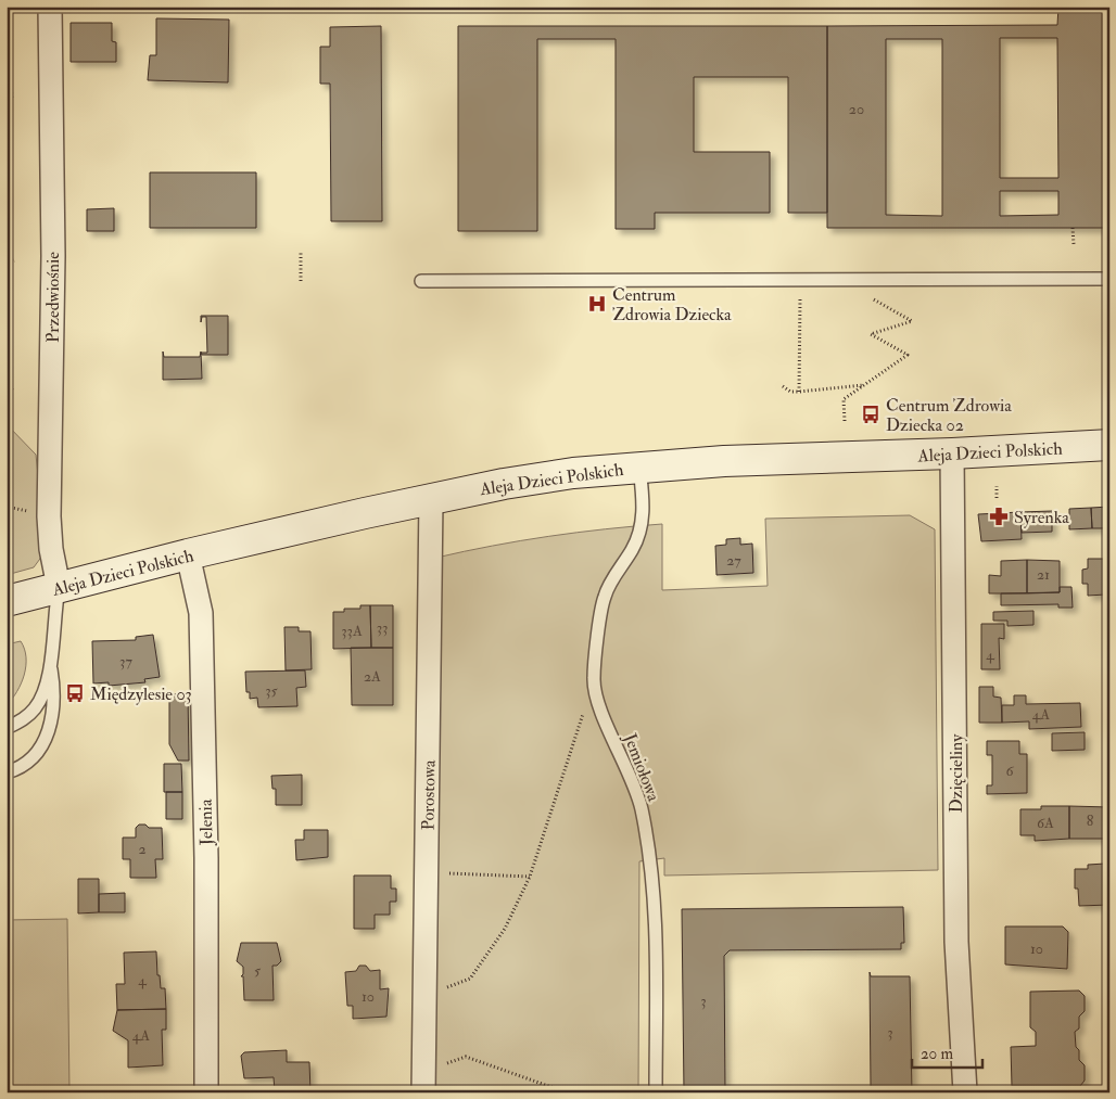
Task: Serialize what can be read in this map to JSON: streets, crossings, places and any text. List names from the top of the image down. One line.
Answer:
{"streets":{"street":["Przedwiośnie","Aleja Dzieci Polskich","Dzięcieliny","Porostowa","Jelenia"],"lane":["Jemiołowa"]},"crossings":[["Przedwiośnie","Aleja Dzieci Polskich"],["Aleja Dzieci Polskich","Jemiołowa"],["Aleja Dzieci Polskich","Dzięcieliny"],["Aleja Dzieci Polskich","Porostowa"],["Aleja Dzieci Polskich","Jelenia"]],"places":{"hospital":["Centrum Zdrowia Dziecka"],"bus stop":["Centrum Zdrowia Dziecka 02","Międzylesie 03"],"pharmacy":["Syrenka"]},"house_numbers":["20","27","21","33","33A","4","37","2A","35","4A","6","8","6A","2","10","5","4","10","3","3","4A"],"scale_bar":"20 m"}
